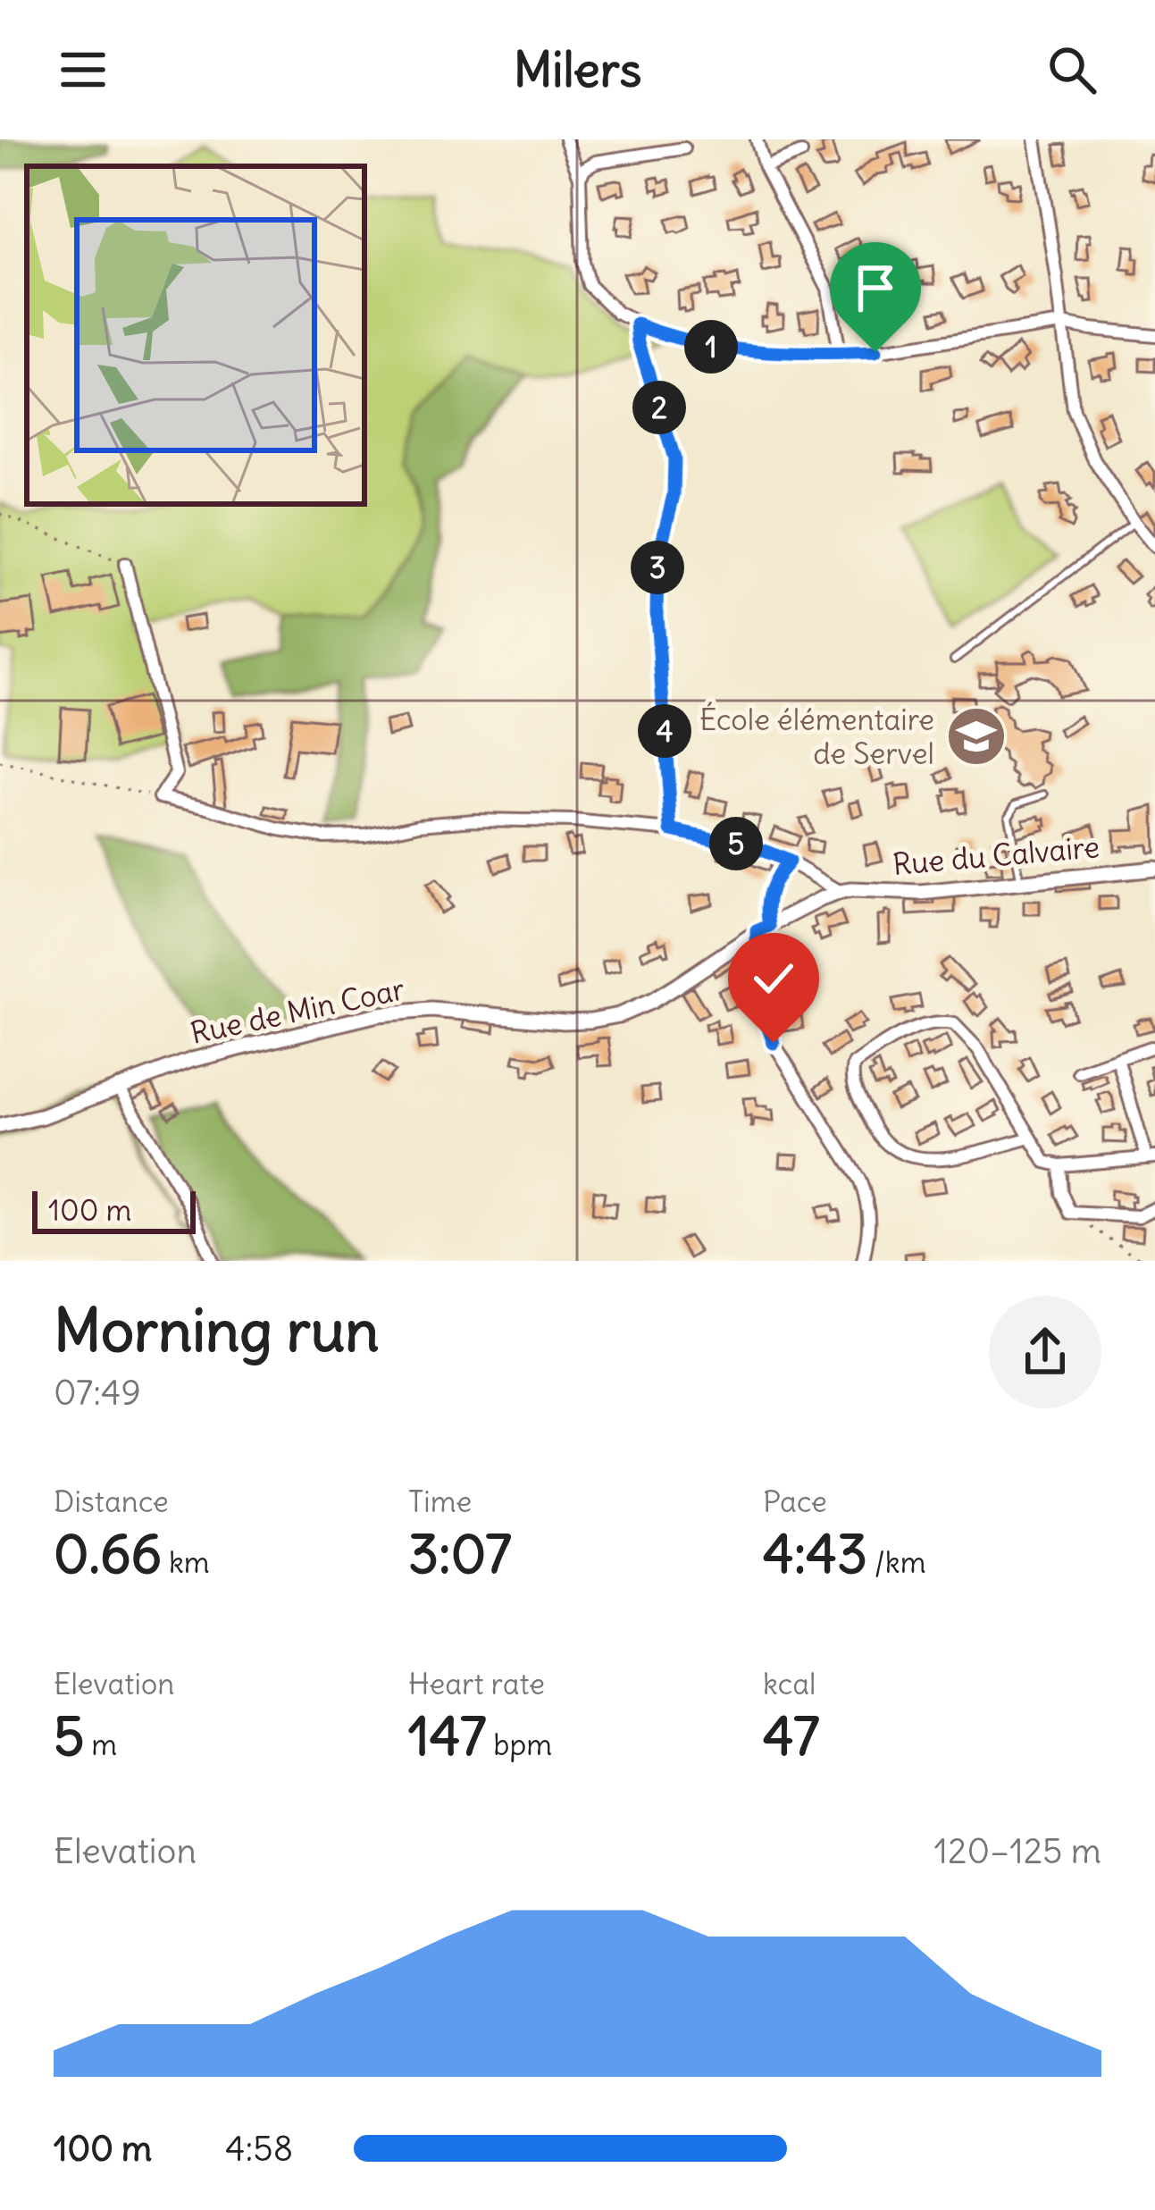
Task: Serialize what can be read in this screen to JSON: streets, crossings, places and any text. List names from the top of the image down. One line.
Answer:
{"streets":{"street":["Rue du Calvaire","Rue de Min Coar"]},"crossings":[["Rue du Calvaire","Rue de Min Coar"]],"places":{"school or university":["École élémentaire de Servel"]},"scale_bar":"100 m","page":{"header":"Milers","pins":["1","2","3","4","5"],"scale":"100 m","heading":["Morning run","07:49"],"stats":[["Distance","0.66 km"],["Time","3:07"],["Pace","4:43 /km"],["Elevation","5 m"],["Heart rate","147 bpm"],["kcal","47"]],"chart":["Elevation","120–125 m"],"list":[{"name":"100 m","note":"4:58"}]}}
